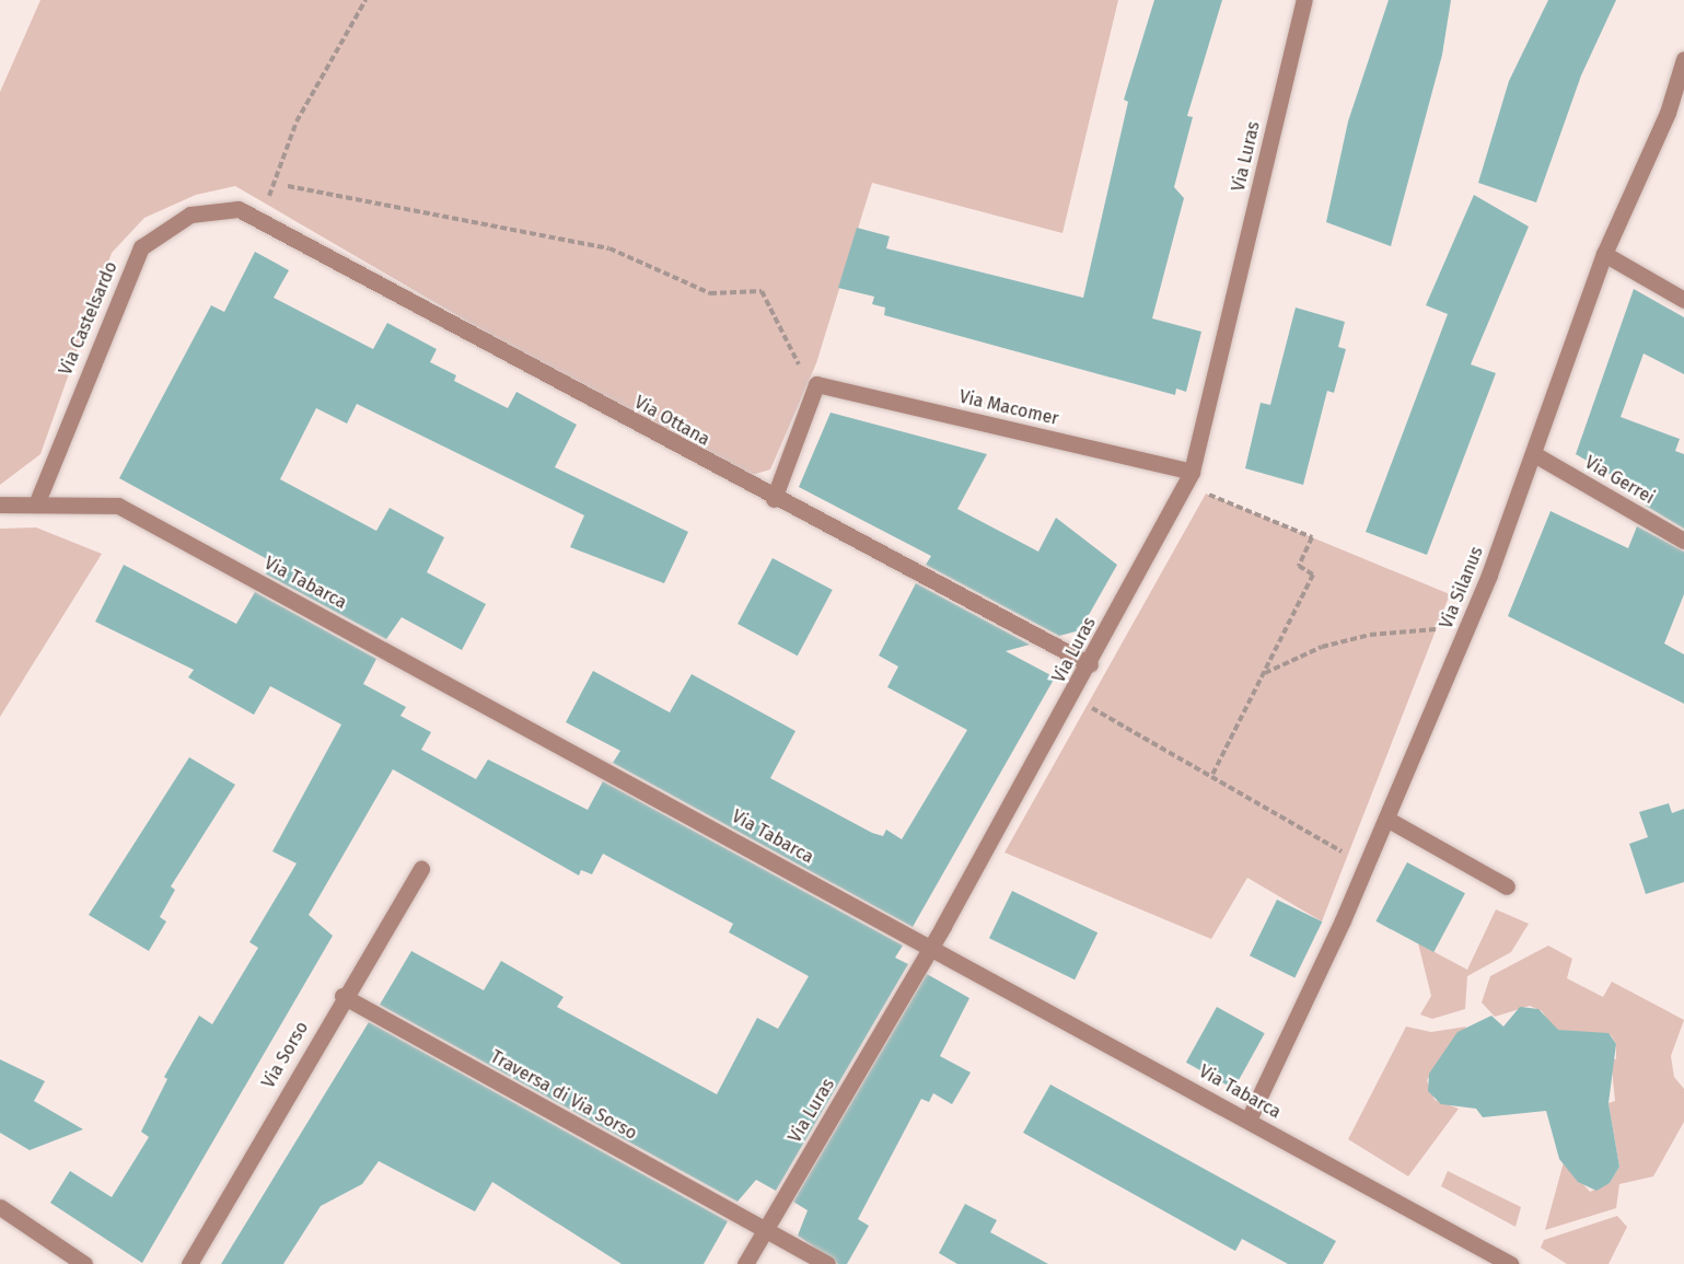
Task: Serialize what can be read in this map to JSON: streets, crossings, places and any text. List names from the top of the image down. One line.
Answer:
{"streets":{"street":["Via Luras","Via Castelsardo","Via Macomer","Via Ottana","Via Gerrei","Via Tabarca","Via Silanus","Via Sorso","Traversa di Via Sorso"]},"crossings":[["Via Luras","Via Macomer"],["Via Luras","Via Ottana"],["Via Luras","Via Tabarca"],["Via Luras","Traversa di Via Sorso"],["Via Castelsardo","Via Ottana"],["Via Castelsardo","Via Tabarca"],["Via Gerrei","Via Silanus"],["Via Tabarca","Via Silanus"],["Via Sorso","Traversa di Via Sorso"]]}
